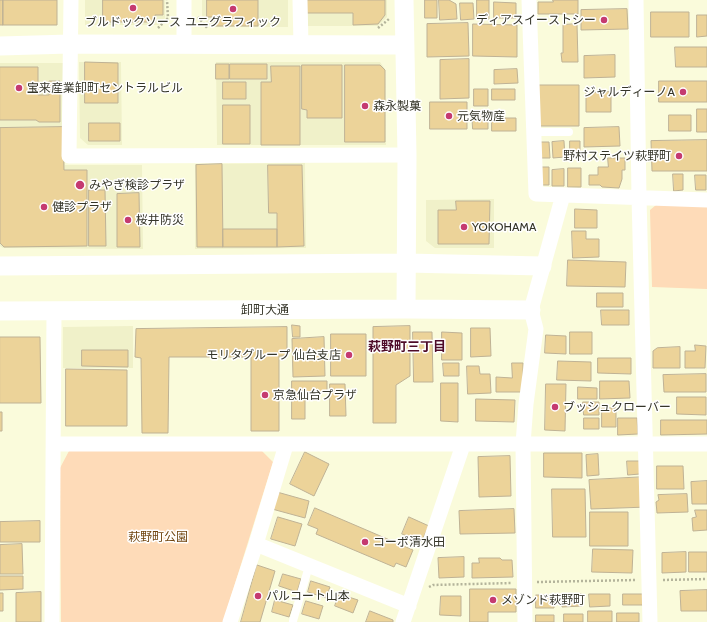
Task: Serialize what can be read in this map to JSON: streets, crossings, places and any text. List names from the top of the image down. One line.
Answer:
{"streets":{"street":["卸町大通"]},"districts":["萩野町三丁目"],"parks":["萩野町公園"],"places":["ブルドックソース","ユニグラフィック","ディアスイーストシー","宝来産業卸町セントラルビル","ジャルディーノA","森永製菓","元気物産","野村ステイツ萩野町","みやぎ検診プラザ","健診プラザ","桜井防災","YOKOHAMA","モリタグループ 仙台支店","京急仙台プラザ","ブッシュクローバー","コーポ清水田","パルコート山本","メゾンド萩野町"]}
